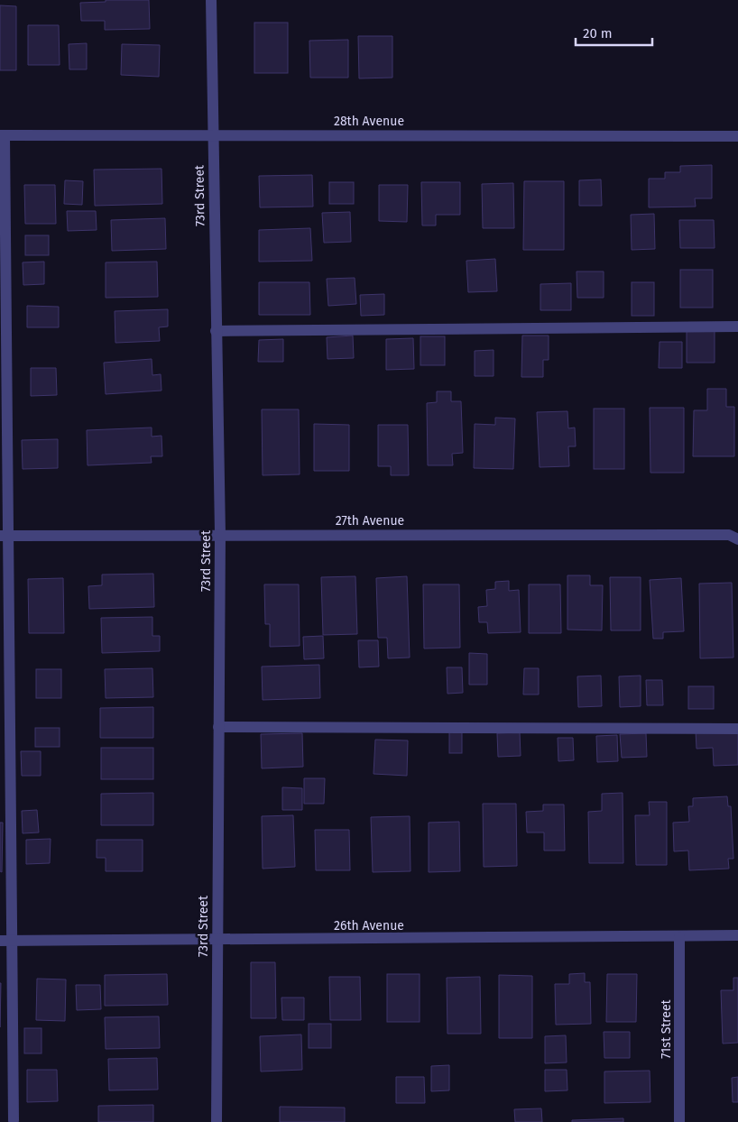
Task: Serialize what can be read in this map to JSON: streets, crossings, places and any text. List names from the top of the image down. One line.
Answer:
{"streets":{"street":["28th Avenue","73rd Street","27th Avenue","26th Avenue","71st Street"]},"crossings":[["28th Avenue","73rd Street"],["73rd Street","27th Avenue"],["73rd Street","26th Avenue"],["26th Avenue","71st Street"]],"scale_bar":"20 m"}
